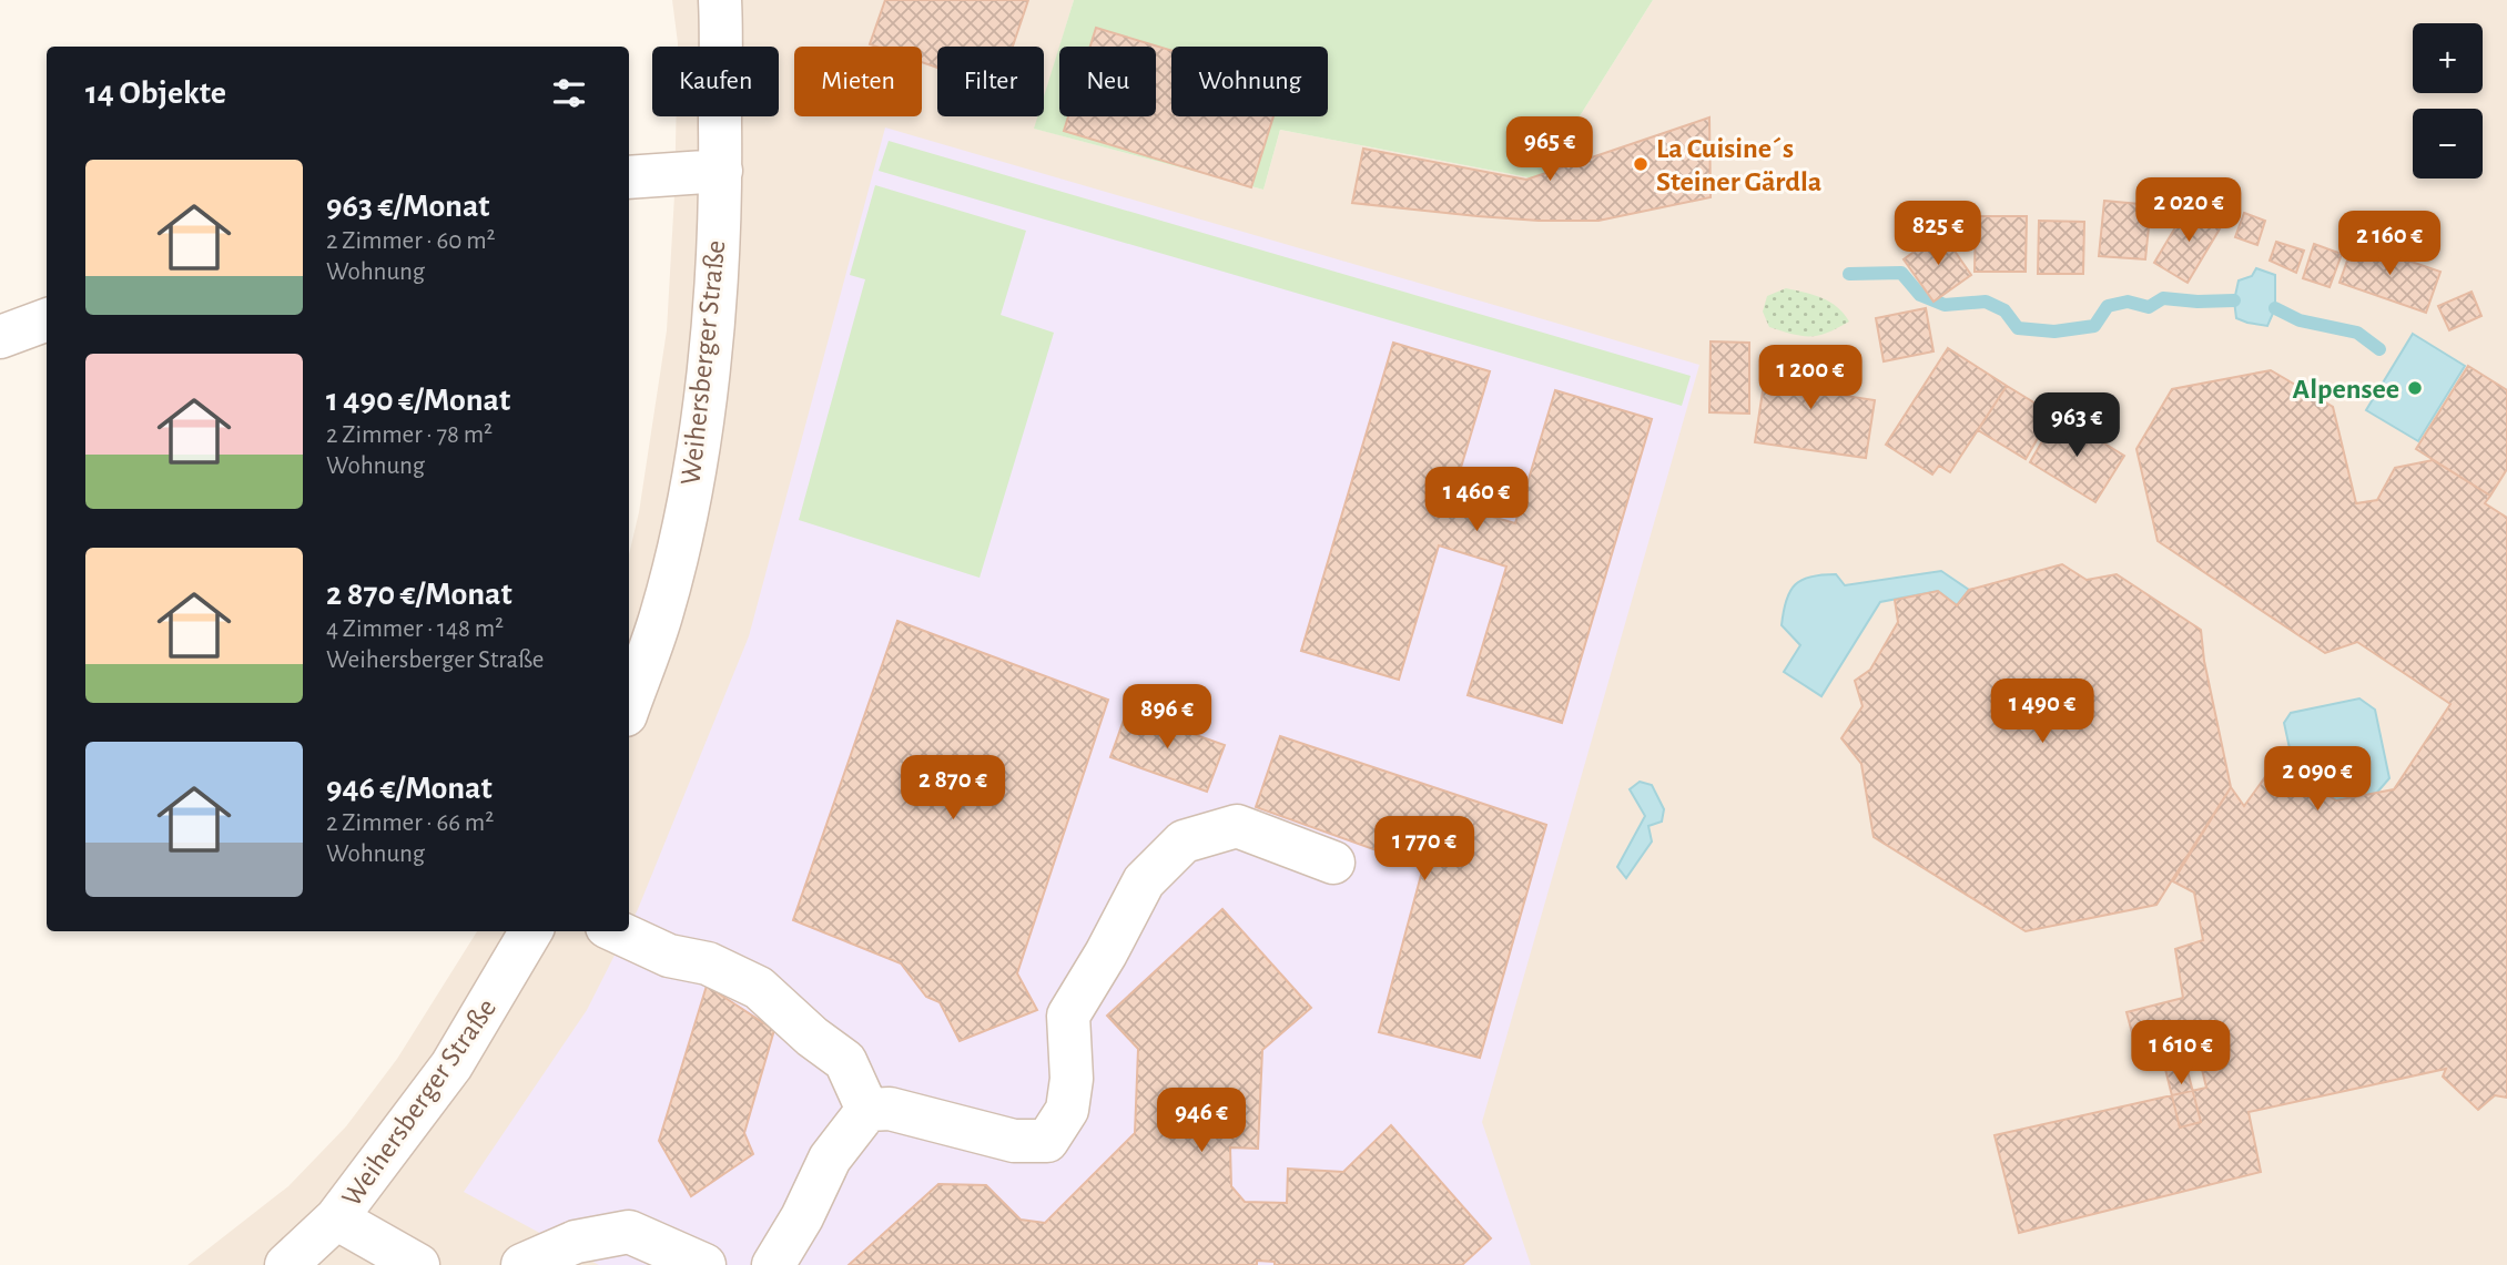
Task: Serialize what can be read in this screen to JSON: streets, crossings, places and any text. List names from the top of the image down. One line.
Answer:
{"streets":{"street":["Weihersberger Straße"]},"places":["La Cuisine´s Steiner Gärdla","Alpensee"],"page":{"map_buttons":["+","−"],"chip":["Kaufen","Mieten","Filter","Neu","Wohnung"],"heading":"14 Objekte","price":["965 €","2 020 €","825 €","2 160 €","1 200 €","963 €","1 460 €","1 490 €","896 €","2 090 €","2 870 €","1 770 €","1 610 €","946 €"],"list":[{"name":"963 €/Monat","note":"2 Zimmer · 60 m² · Wohnung"},{"name":"1 490 €/Monat","note":"2 Zimmer · 78 m² · Wohnung"},{"name":"2 870 €/Monat","note":"4 Zimmer · 148 m² · Weihersberger Straße"},{"name":"946 €/Monat","note":"2 Zimmer · 66 m² · Wohnung"}]}}
